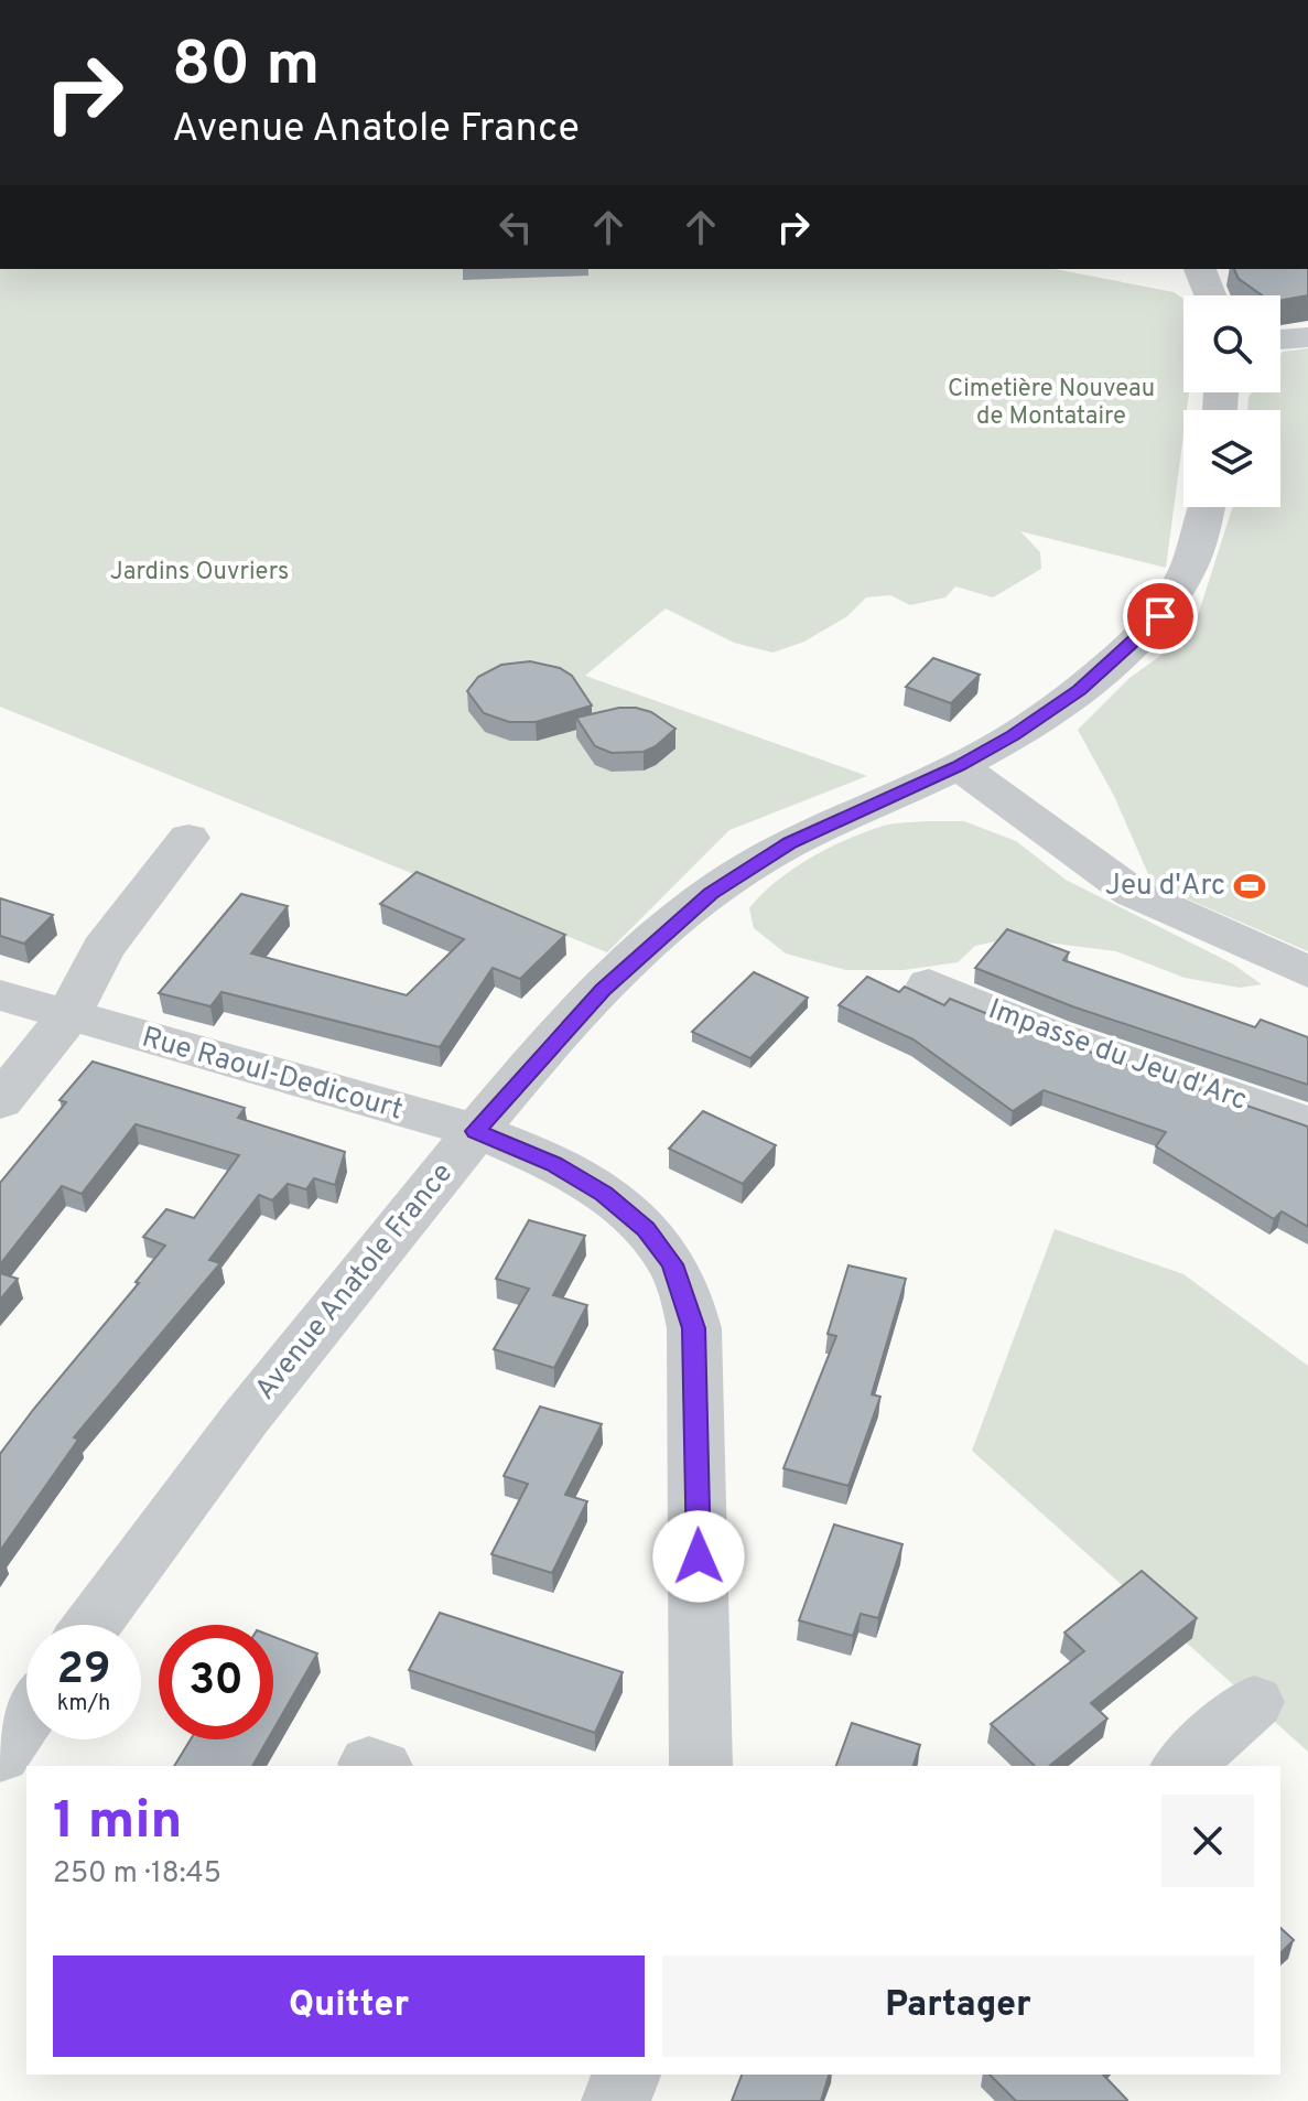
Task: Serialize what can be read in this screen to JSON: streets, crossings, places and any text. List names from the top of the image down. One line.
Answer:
{"streets":{"street":["Impasse du Jeu d'Arc","Rue Raoul-Dedicourt","Avenue Anatole France"]},"crossings":[["Rue Raoul-Dedicourt","Avenue Anatole France"]],"parks":["Cimetière Nouveau de Montataire","Jardins Ouvriers"],"places":{"sports":["Jeu d'Arc"]},"page":{"turn":["80 m","Avenue Anatole France"],"speed":"29 km/h","limit":"30","heading":["1 min","250 m · 18:45"],"buttons":["Quitter","Partager"]}}
